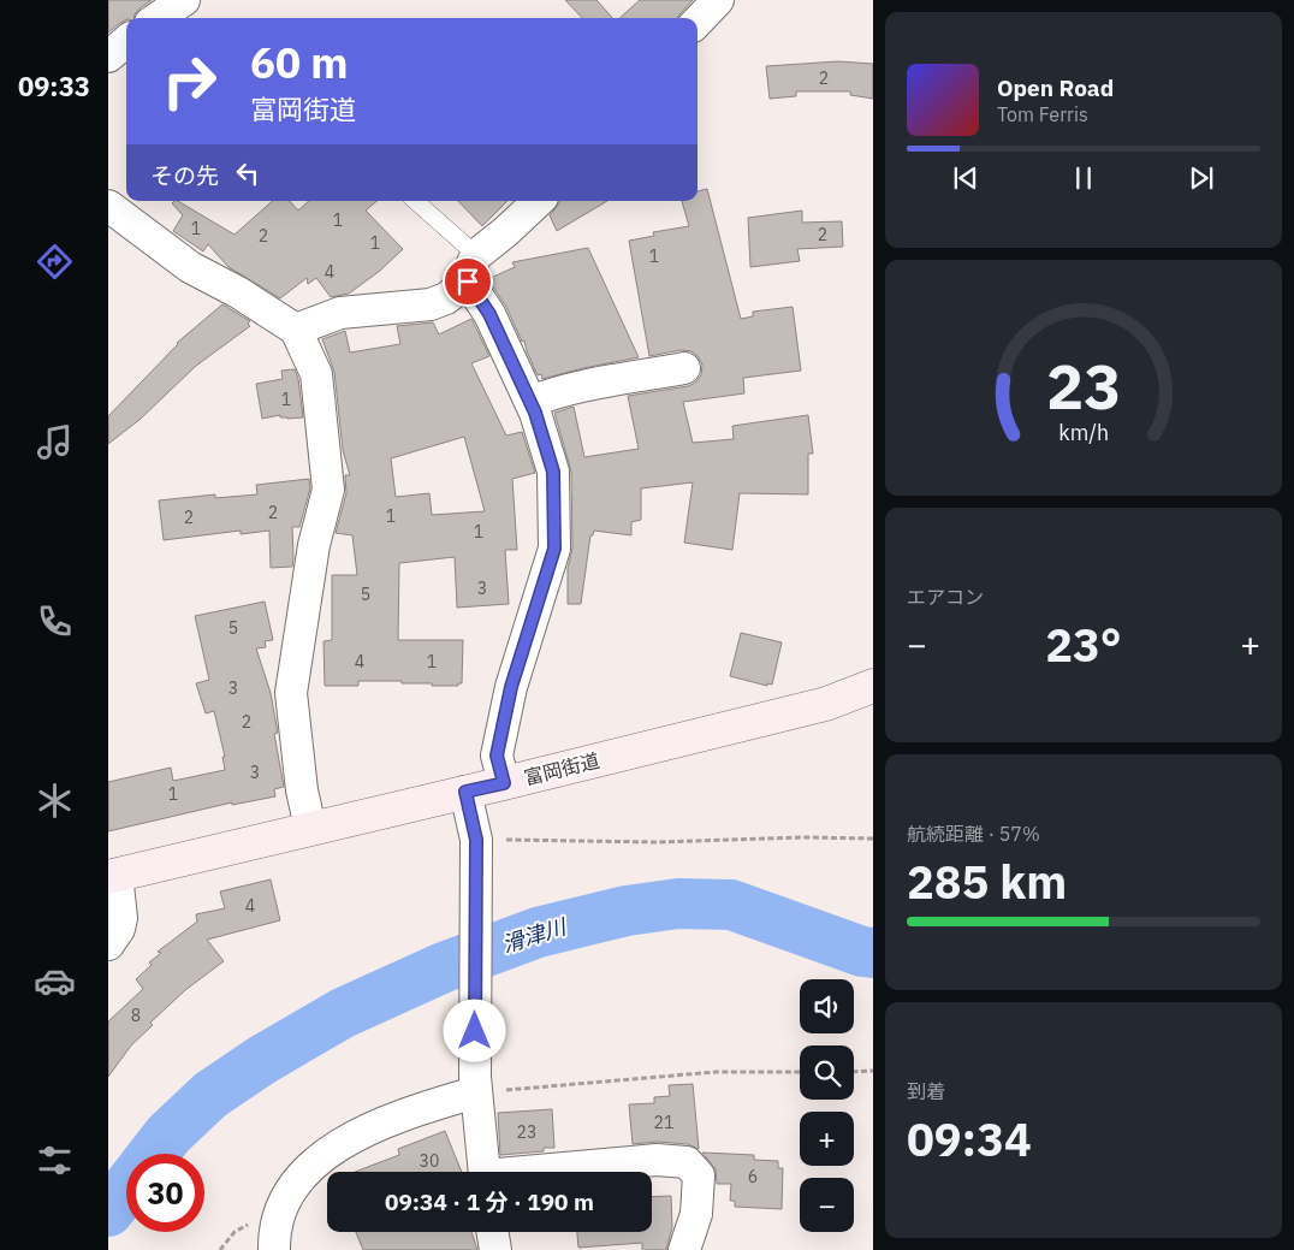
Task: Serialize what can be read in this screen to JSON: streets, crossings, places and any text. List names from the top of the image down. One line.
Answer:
{"streets":{"street":["富岡街道"]},"water":["滑津川"],"house_numbers":["2","1","1","2","2","1","1","4","1","2","1","2","1","3","5","5","4","1","3","2","3","1","4","8","21","23","30","6"],"page":{"tabs":"09:33","turn":["60 m","富岡街道"],"song":["Open Road","Tom Ferris"],"then":"その先","tile":["エアコン",["航続距離 · 57%","285 km"],["到着","09:34"]],"heat":["−","23°","+"],"map_buttons":["+","−"],"limit":"30","trip":"09:34 · 1 分 · 190 m","gauge":["23","km/h"]}}
